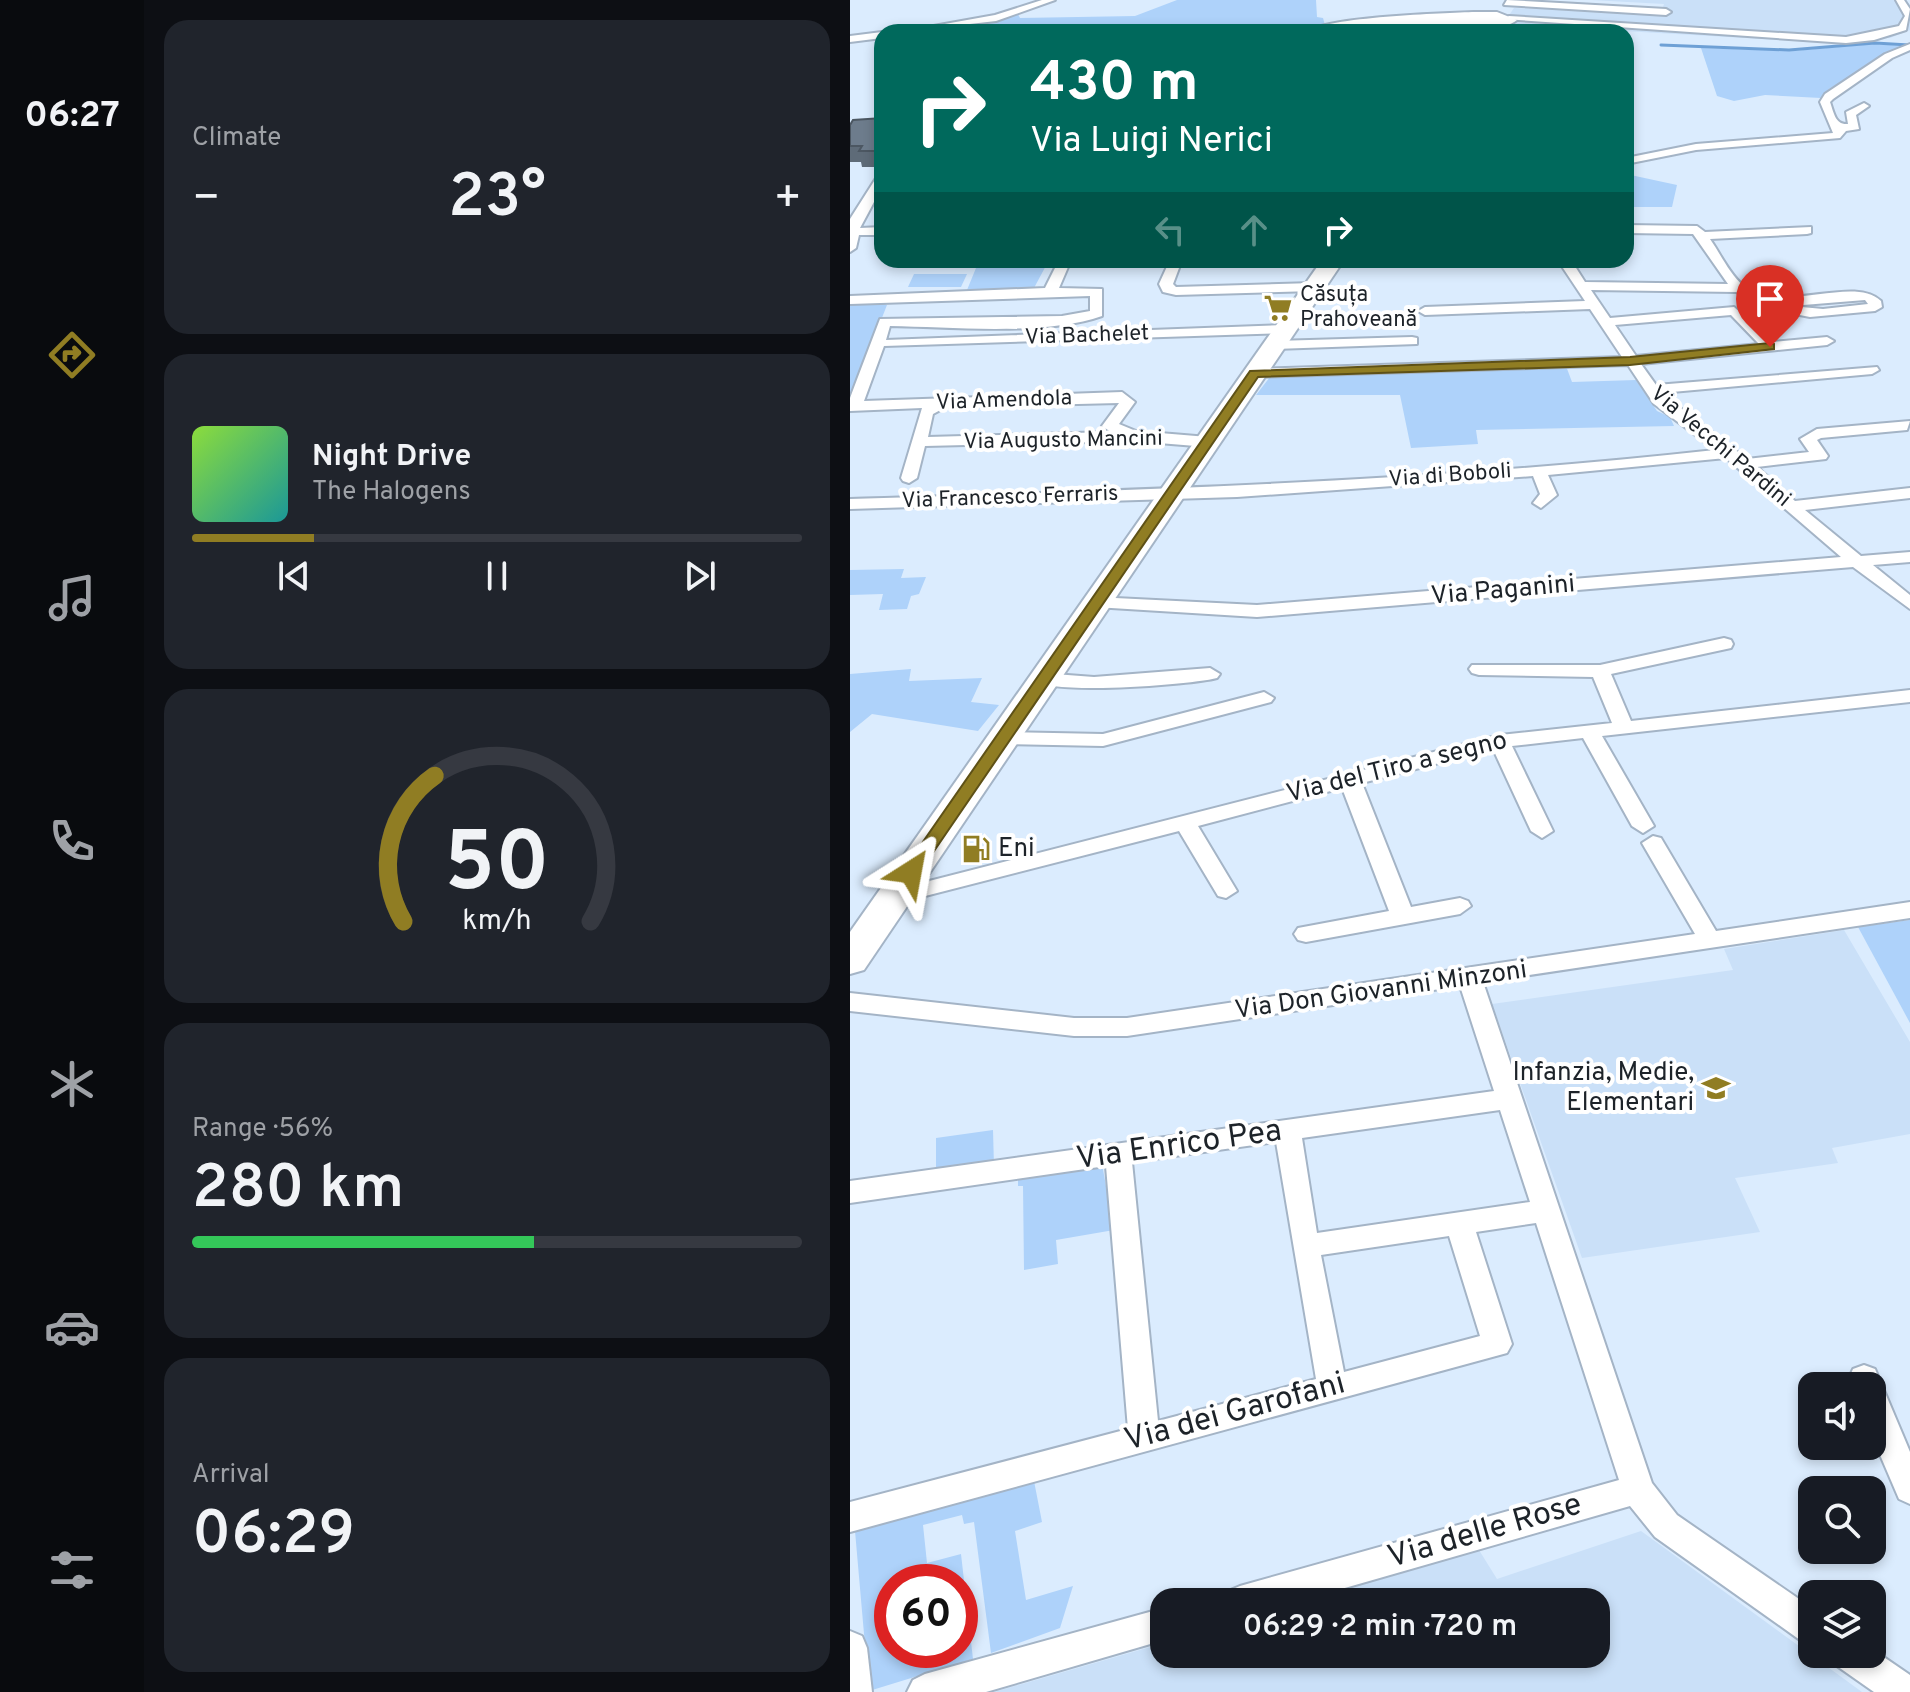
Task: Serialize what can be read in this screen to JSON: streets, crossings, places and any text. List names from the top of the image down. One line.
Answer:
{"streets":{"street":["Via Bachelet","Via Amendola","Via Augusto Mancini","Via Vecchi Pardini","Via di Boboli","Via Francesco Ferraris","Via Paganini","Via del Tiro a segno","Via Don Giovanni Minzoni","Via Enrico Pea","Via dei Garofani","Via delle Rose"]},"crossings":[["Via Amendola","Via Augusto Mancini"],["Via Vecchi Pardini","Via di Boboli"],["Via Vecchi Pardini","Via Paganini"],["Via di Boboli","Via Francesco Ferraris"]],"places":{"supermarket":["Căsuța Prahoveană"],"fuel station":["Eni"],"school or university":["Infanzia, Medie, Elementari"]},"page":{"tabs":"06:27","tile":["Climate",["Range · 56%","280 km"],["Arrival","06:29"]],"turn":["430 m","Via Luigi Nerici"],"heat":["−","23°","+"],"song":["Night Drive","The Halogens"],"limit":"60","trip":"06:29 · 2 min · 720 m","gauge":["50","km/h"]}}
